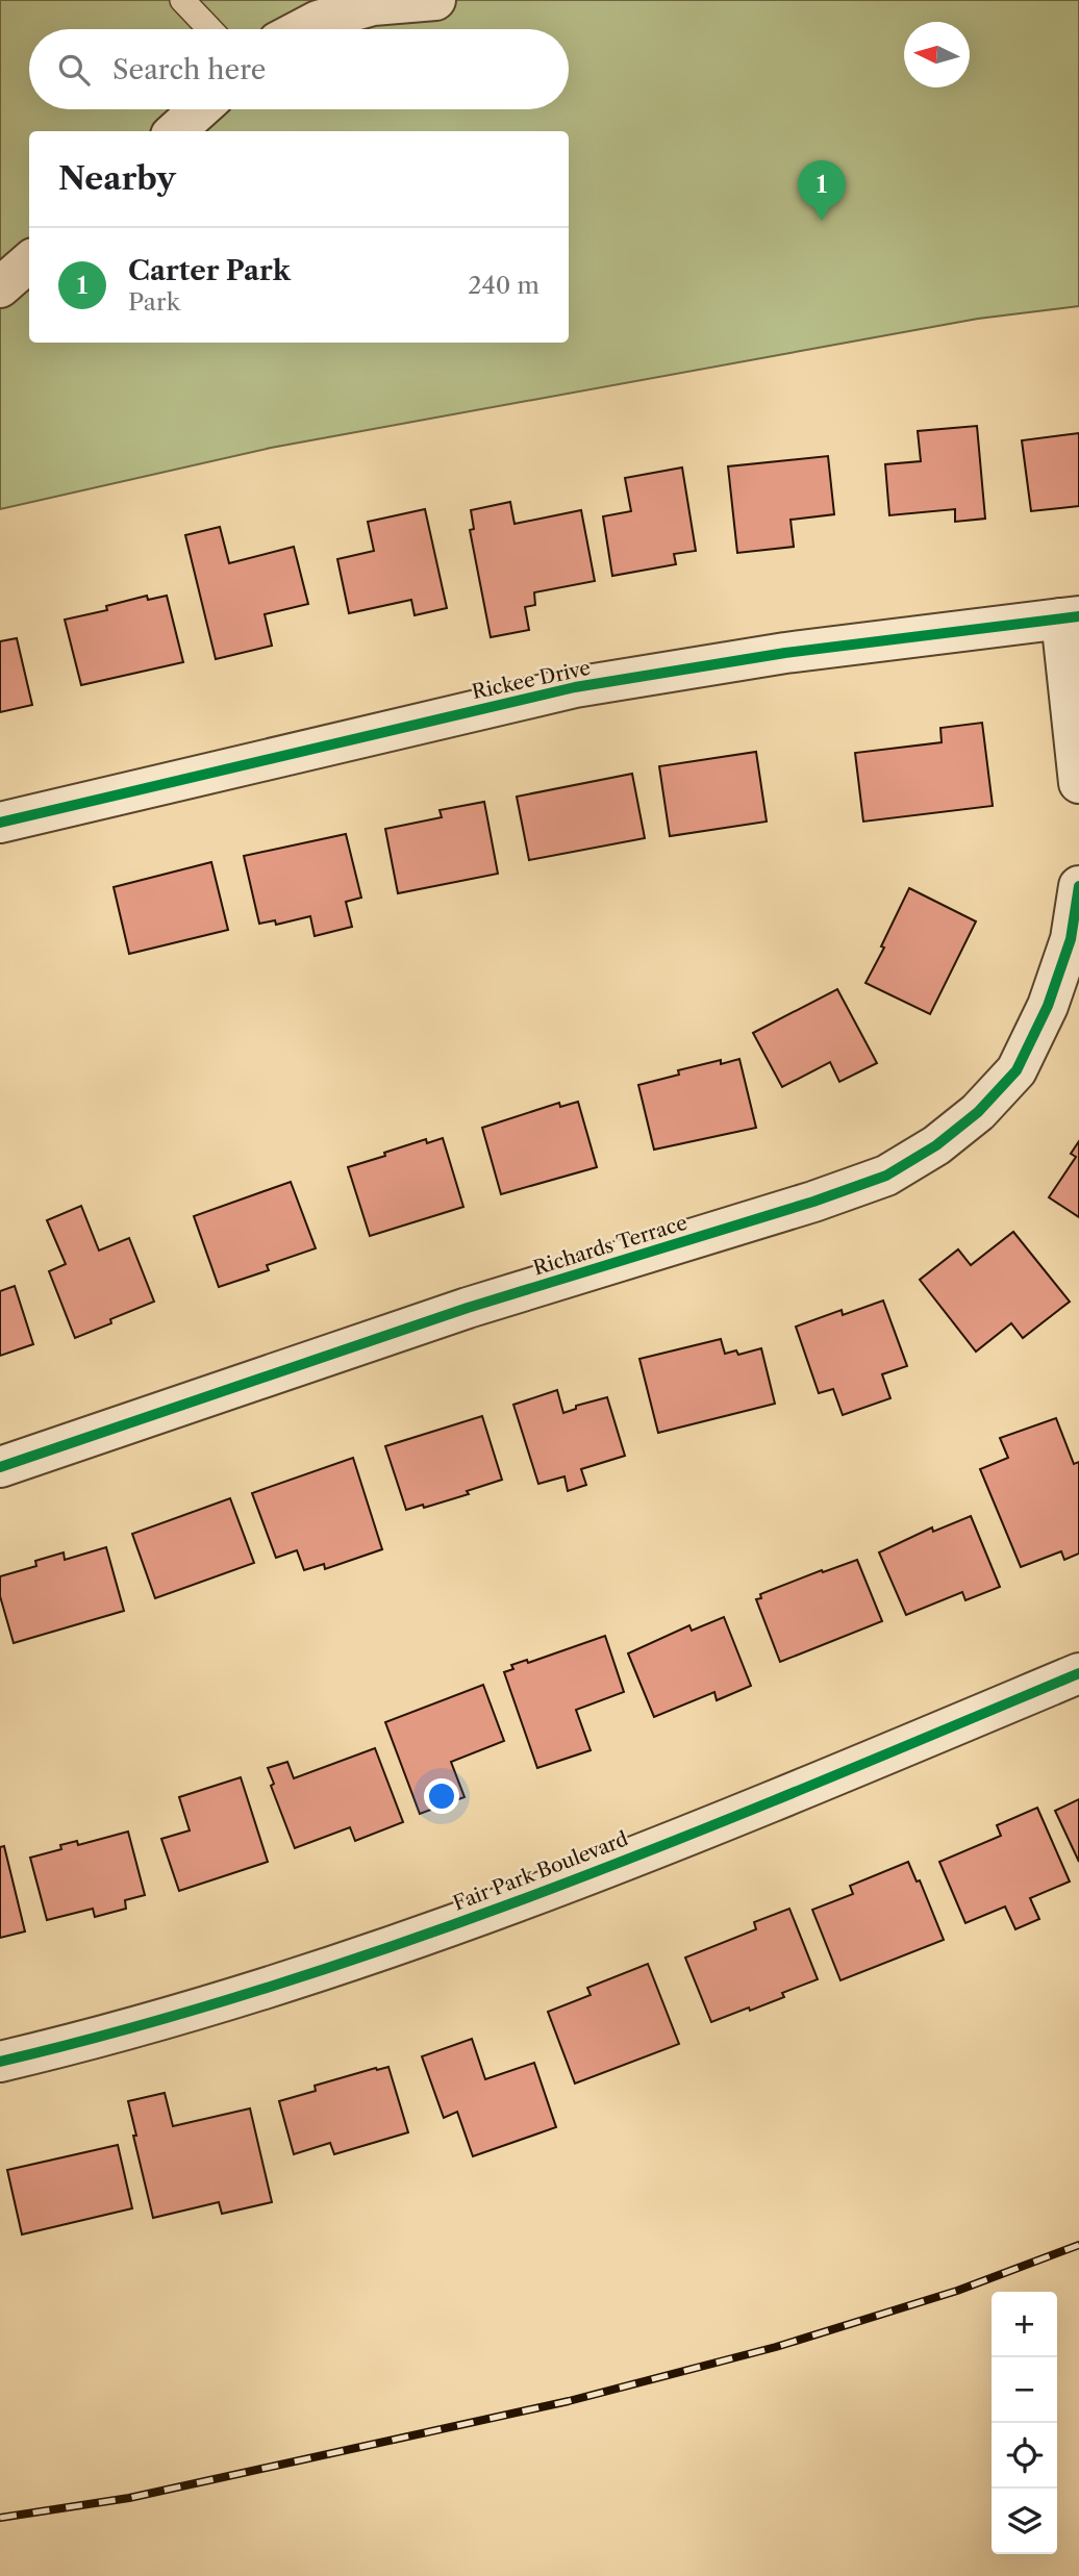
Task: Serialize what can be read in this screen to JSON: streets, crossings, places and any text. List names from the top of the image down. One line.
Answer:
{"streets":{"street":["Rickee Drive","Richards Terrace","Fair Park Boulevard"]},"north":"left","page":{"search":"Search here","heading":"Nearby","pins":"1","list":[{"mark":"1","name":"Carter Park","note":"Park","value":"240 m"}],"map_buttons":["+","−"]}}
